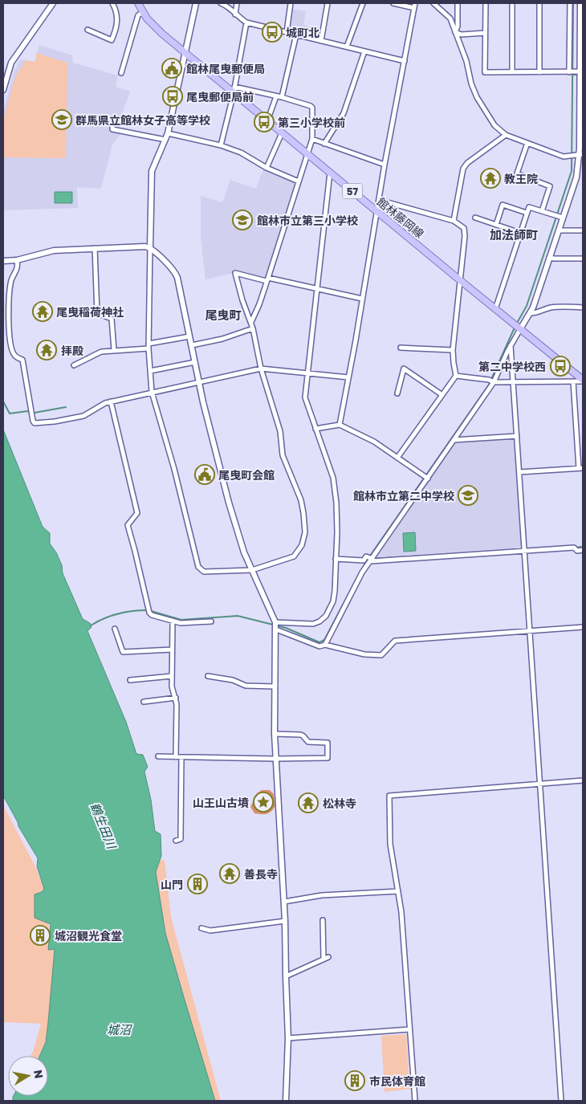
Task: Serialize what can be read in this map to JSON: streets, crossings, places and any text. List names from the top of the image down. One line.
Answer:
{"streets":{"main road":["57","館林藤岡線"]},"districts":["加法師町","尾曳町"],"water":["鶴生田川","城沼"],"places":{"bus stop":["城町北","尾曳郵便局前","第三小学校前","第二中学校西"],"public building":["館林尾曳郵便局","尾曳町会館"],"school or university":["群馬県立館林女子高等学校","館林市立第三小学校","館林市立第二中学校"],"temple":["教王院","尾曳稲荷神社","拝殿","松林寺","善長寺"],"place":["山王山古墳"],"building":["山門","城沼観光食堂","市民体育館"]},"north":"right"}
